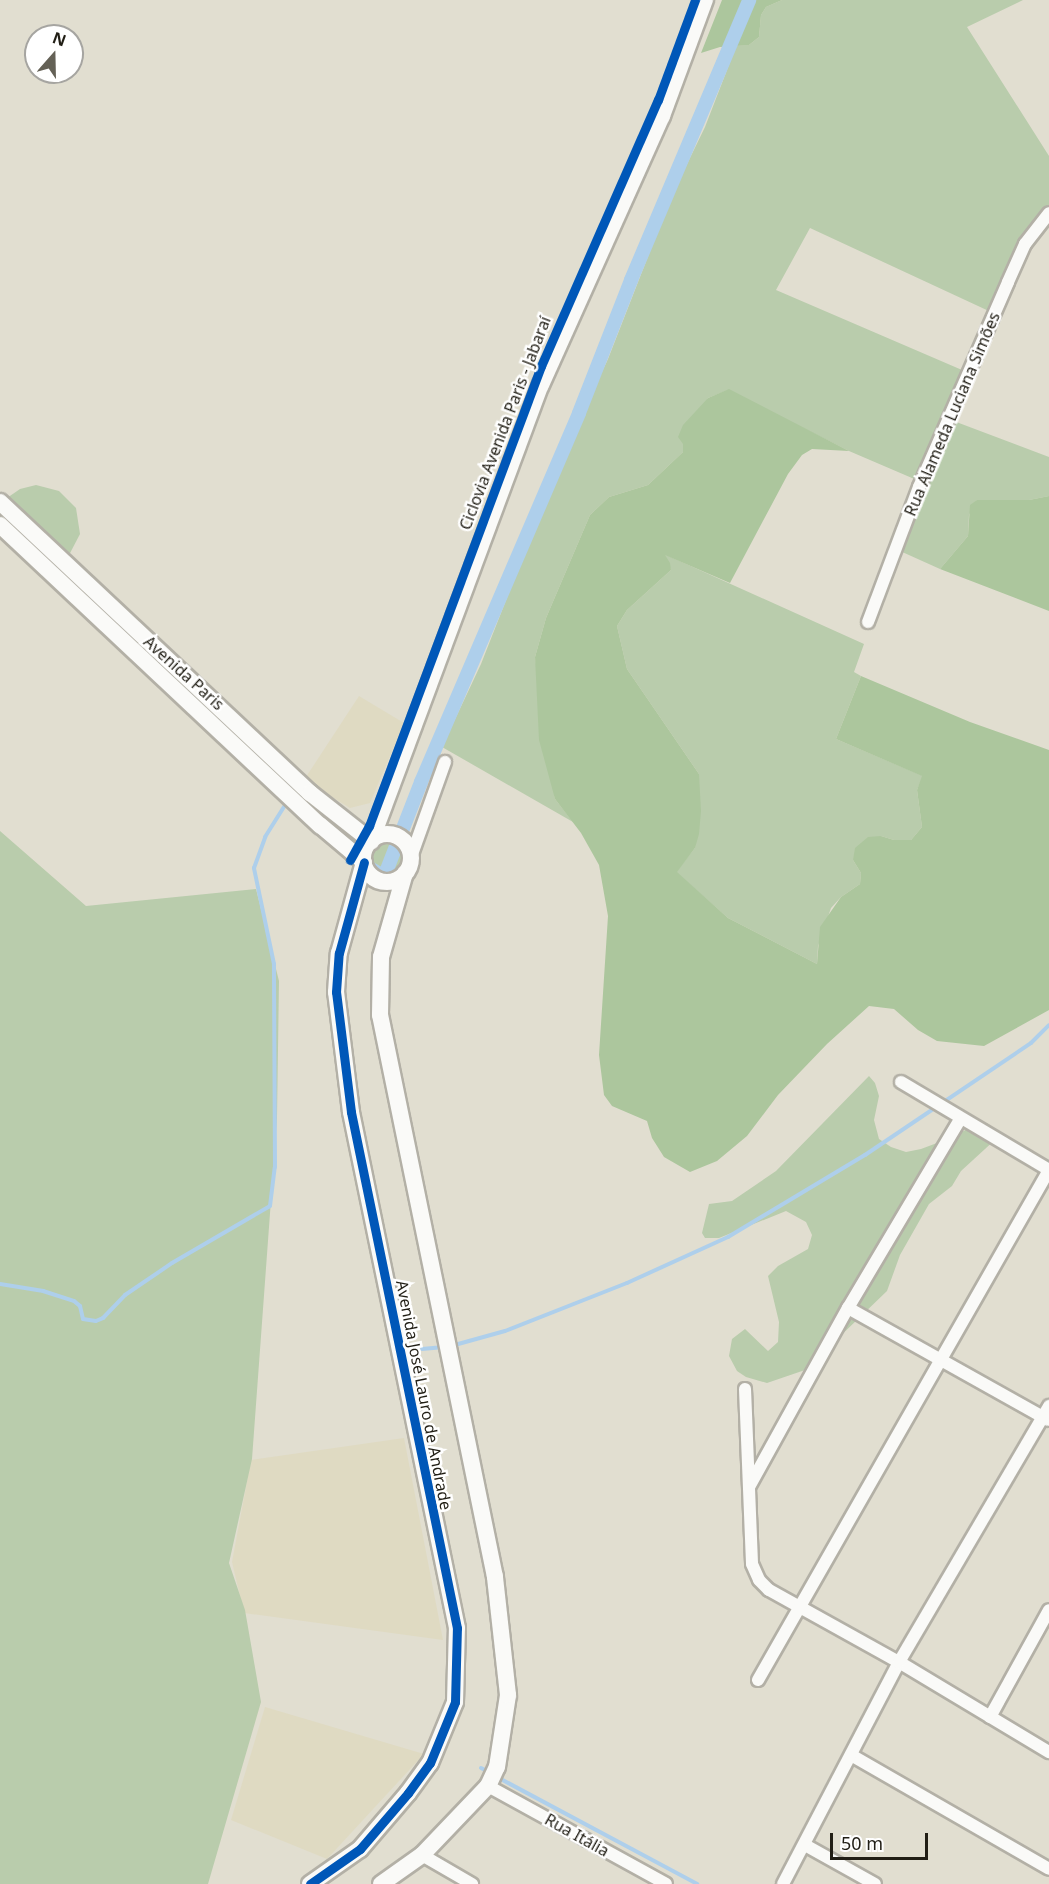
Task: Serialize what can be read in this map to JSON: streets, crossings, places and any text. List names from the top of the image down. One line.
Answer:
{"streets":{"street":["Rua Alameda Luciana Simões","Avenida Paris","Avenida José Lauro de Andrade","Rua Itália"],"cycle path":["Ciclovia Avenida Paris - Jabaraí"]},"crossings":[["Avenida Paris","Avenida José Lauro de Andrade"],["Avenida José Lauro de Andrade","Rua Itália"]],"scale_bar":"50 m","north":"top"}
